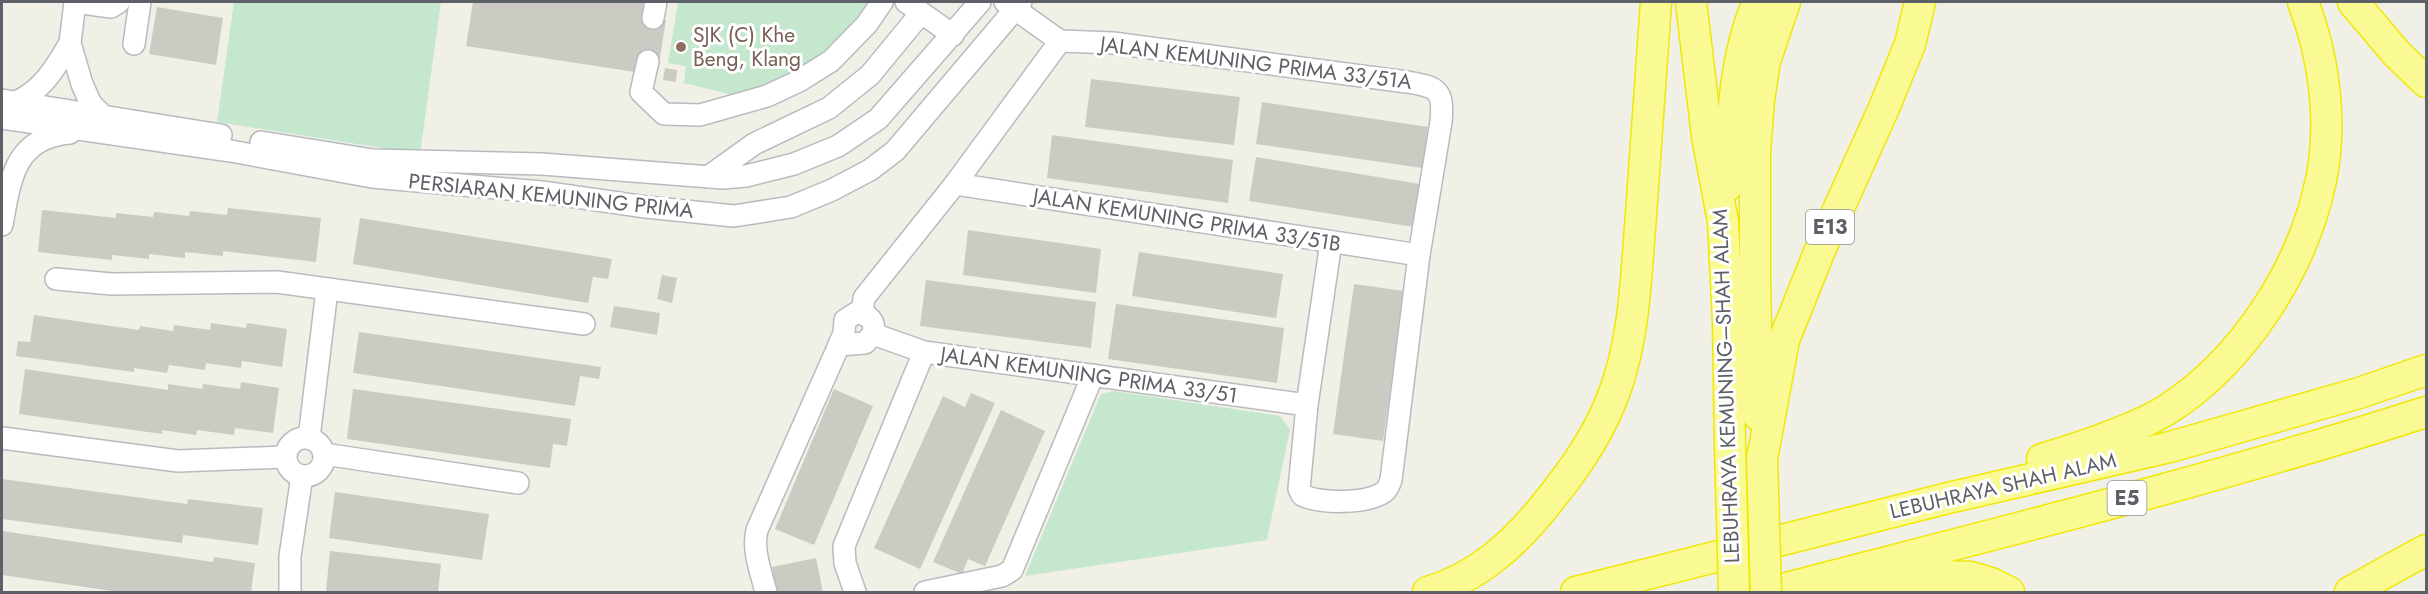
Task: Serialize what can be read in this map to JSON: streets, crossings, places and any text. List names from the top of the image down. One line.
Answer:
{"streets":{"highway":["E13","LEBUHRAYA KEMUNING–SHAH ALAM","LEBUHRAYA SHAH ALAM","E5"],"street":["JALAN KEMUNING PRIMA 33/51A","PERSIARAN KEMUNING PRIMA","JALAN KEMUNING PRIMA 33/51B","JALAN KEMUNING PRIMA 33/51"]},"crossings":[["JALAN KEMUNING PRIMA 33/51A","JALAN KEMUNING PRIMA 33/51B"]],"places":["SJK (C) Khe Beng, Klang"]}
